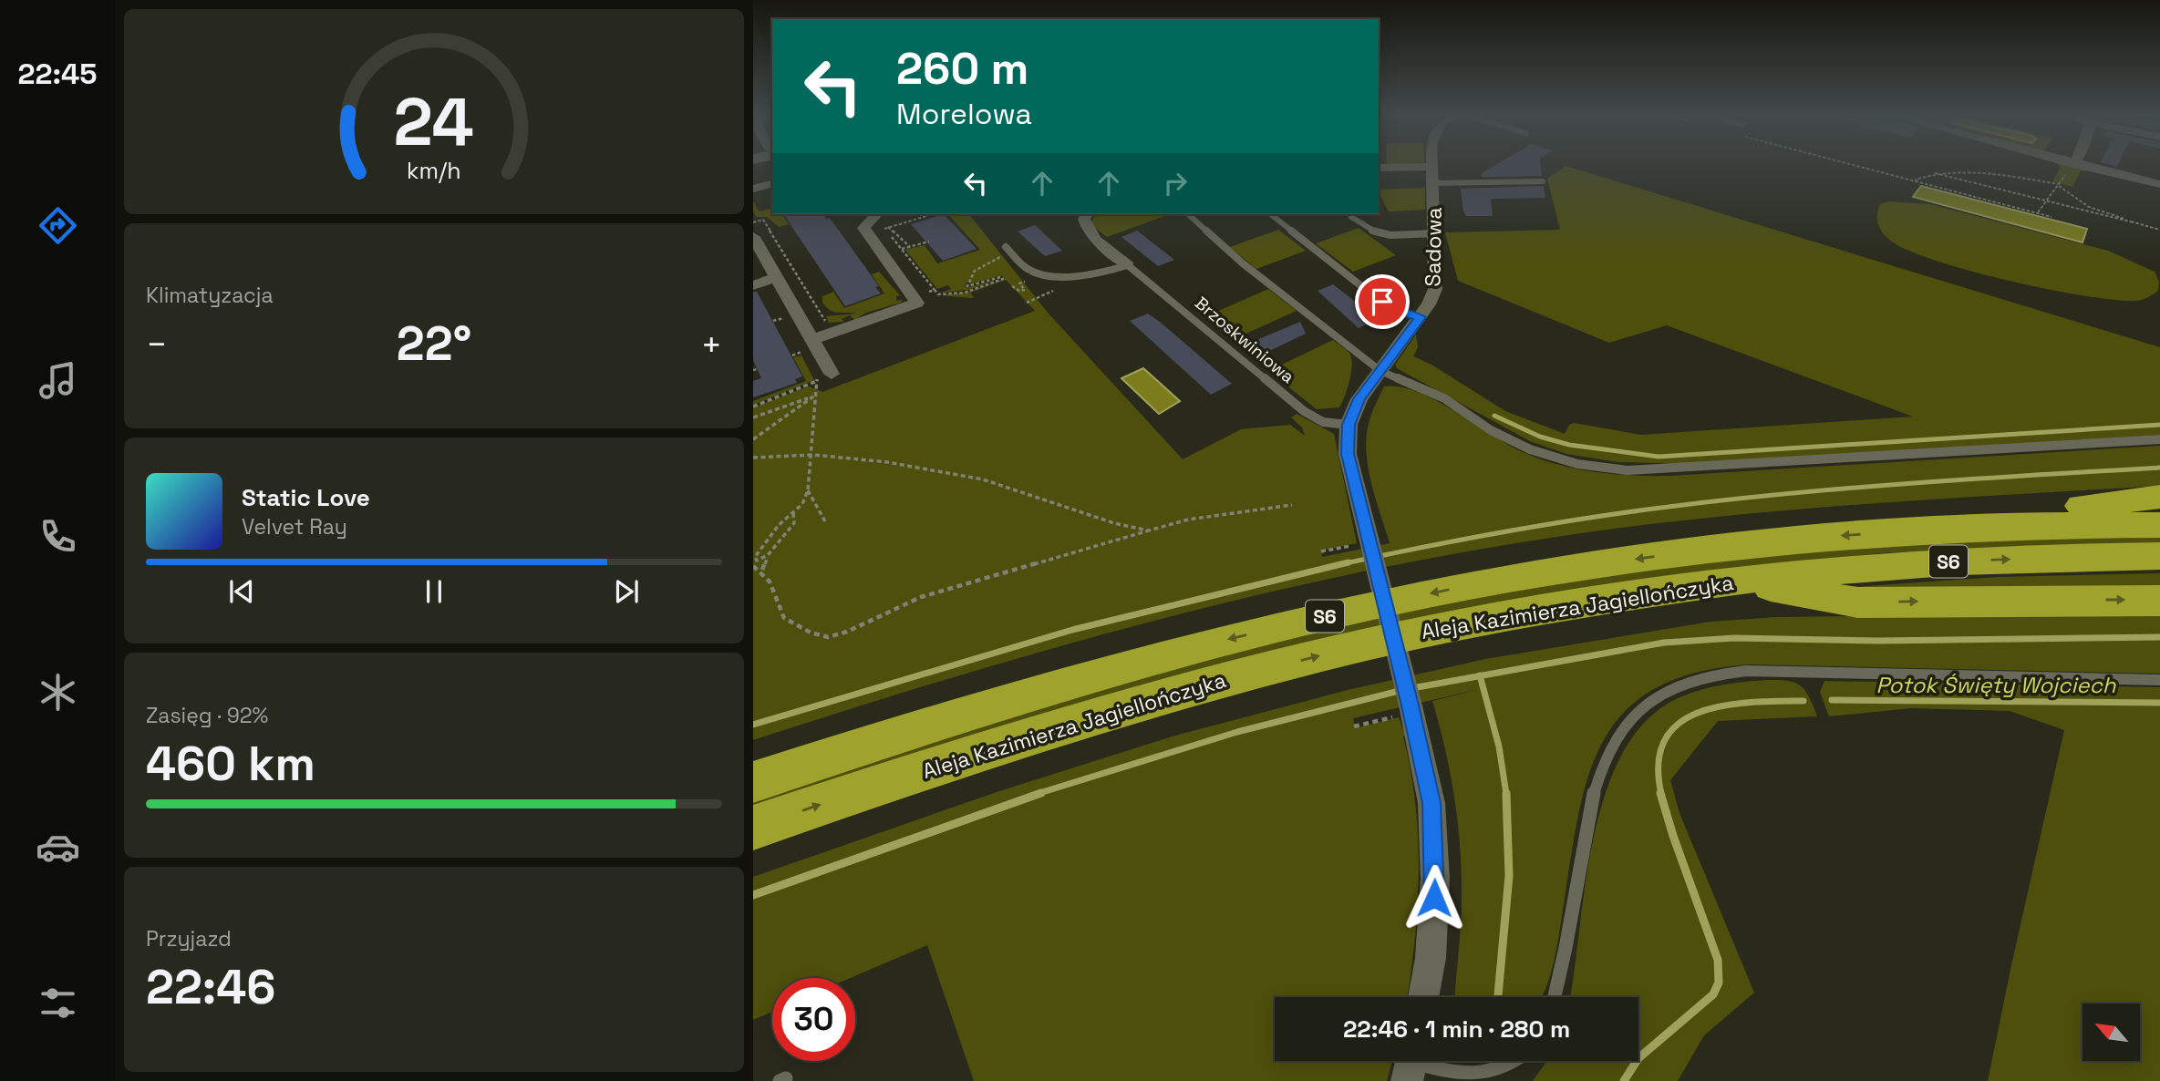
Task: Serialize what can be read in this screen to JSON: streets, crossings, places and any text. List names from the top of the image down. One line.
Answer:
{"streets":{"highway":["S6","Aleja Kazimierza Jagiellończyka"],"street":["Sadowa","Brzoskwiniowa"]},"crossings":[["Sadowa","Brzoskwiniowa"]],"water":["Potok Święty Wojciech"],"north":"top left","page":{"tabs":"22:45","turn":["260 m","Morelowa"],"tile":["Klimatyzacja",["Zasięg · 92%","460 km"],["Przyjazd","22:46"]],"heat":["−","22°","+"],"song":["Static Love","Velvet Ray"],"limit":"30","trip":"22:46 · 1 min · 280 m","gauge":["24","km/h"]}}
